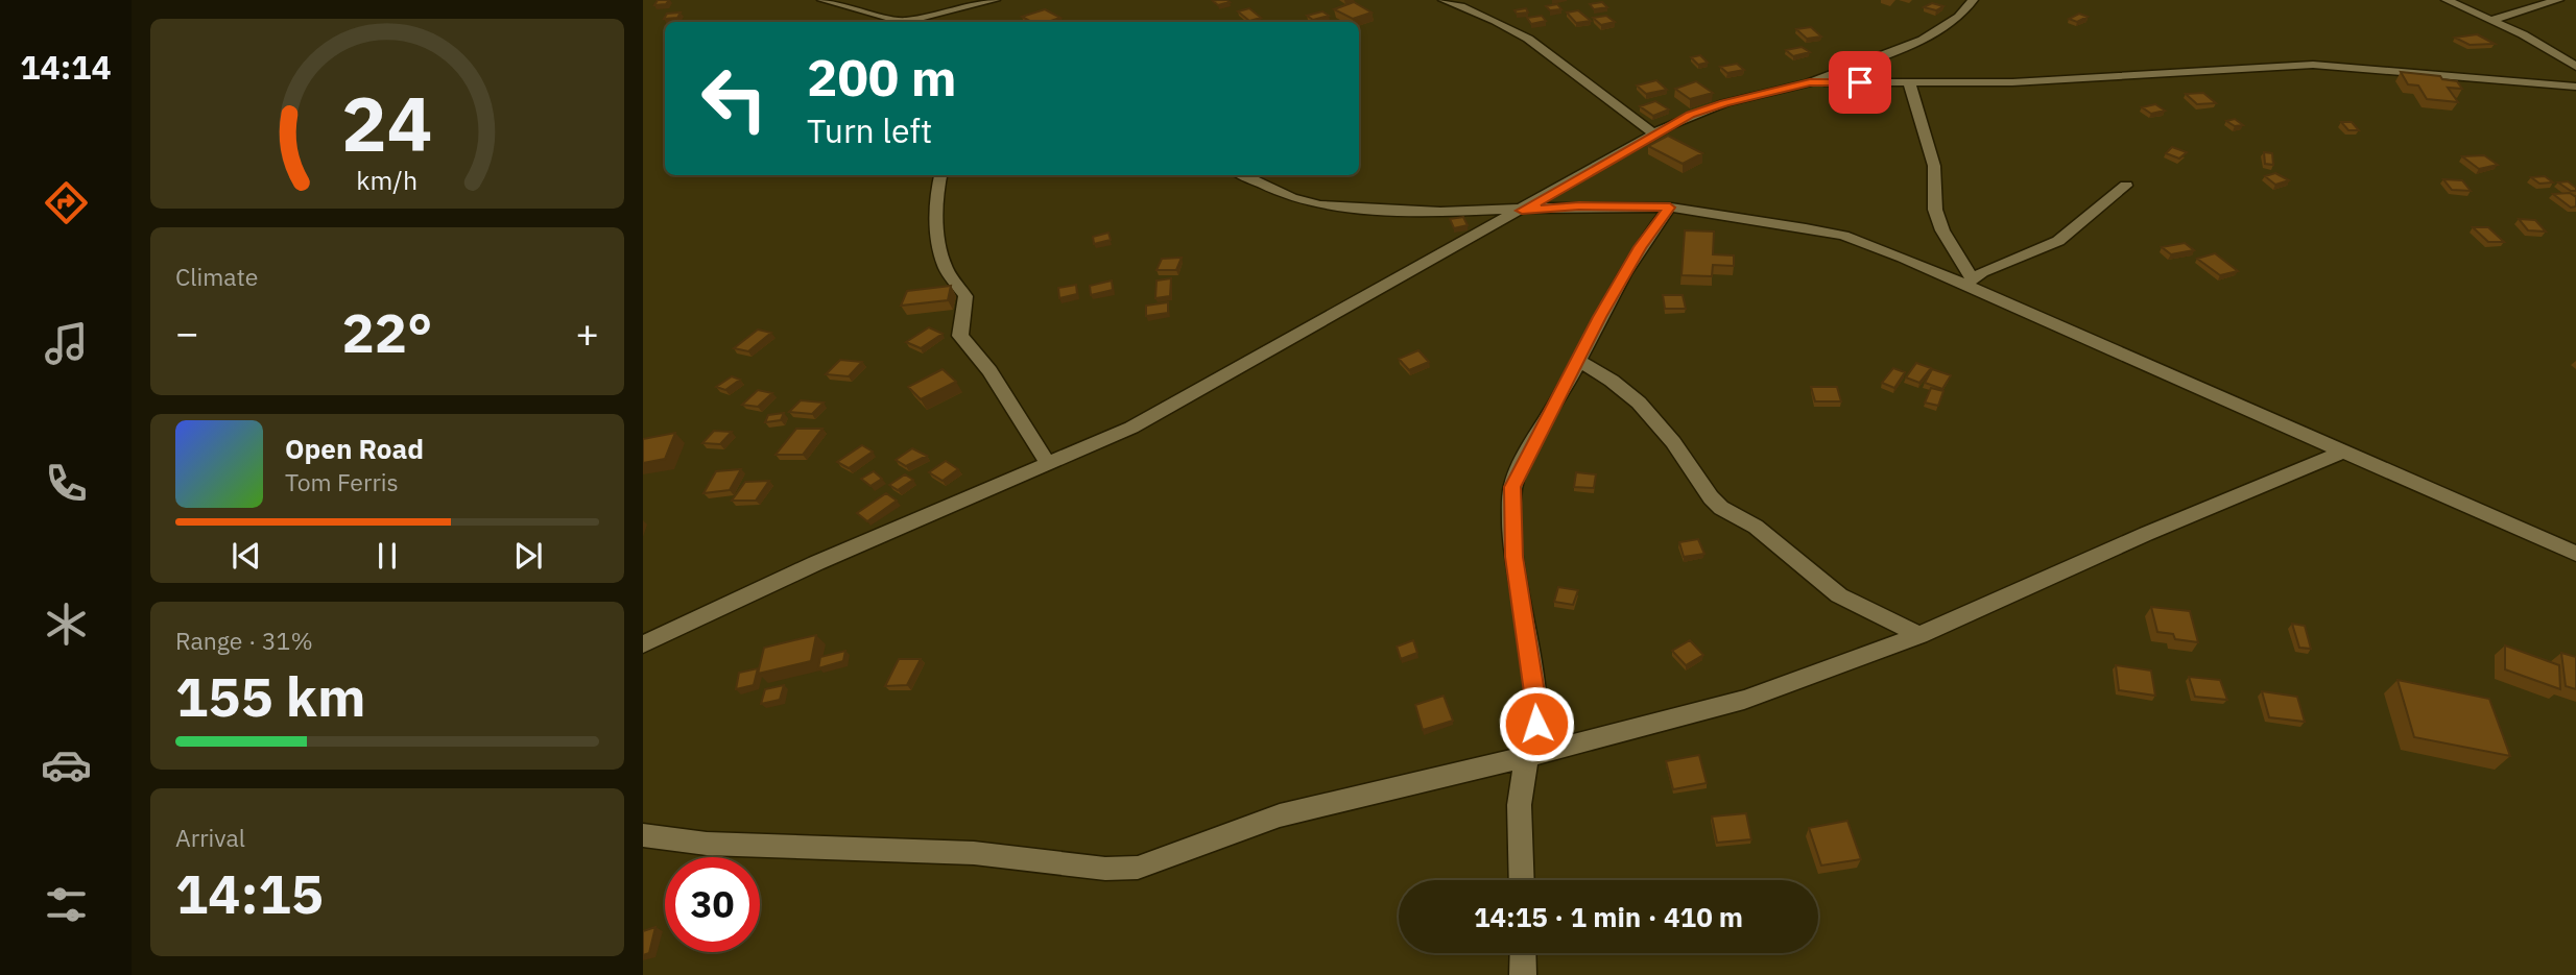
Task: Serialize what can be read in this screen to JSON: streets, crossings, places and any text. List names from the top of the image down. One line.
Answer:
{"page":{"tabs":"14:14","turn":["200 m","Turn left"],"tile":["Climate",["Range · 31%","155 km"],["Arrival","14:15"]],"heat":["−","22°","+"],"song":["Open Road","Tom Ferris"],"limit":"30","trip":"14:15 · 1 min · 410 m","gauge":["24","km/h"]}}
